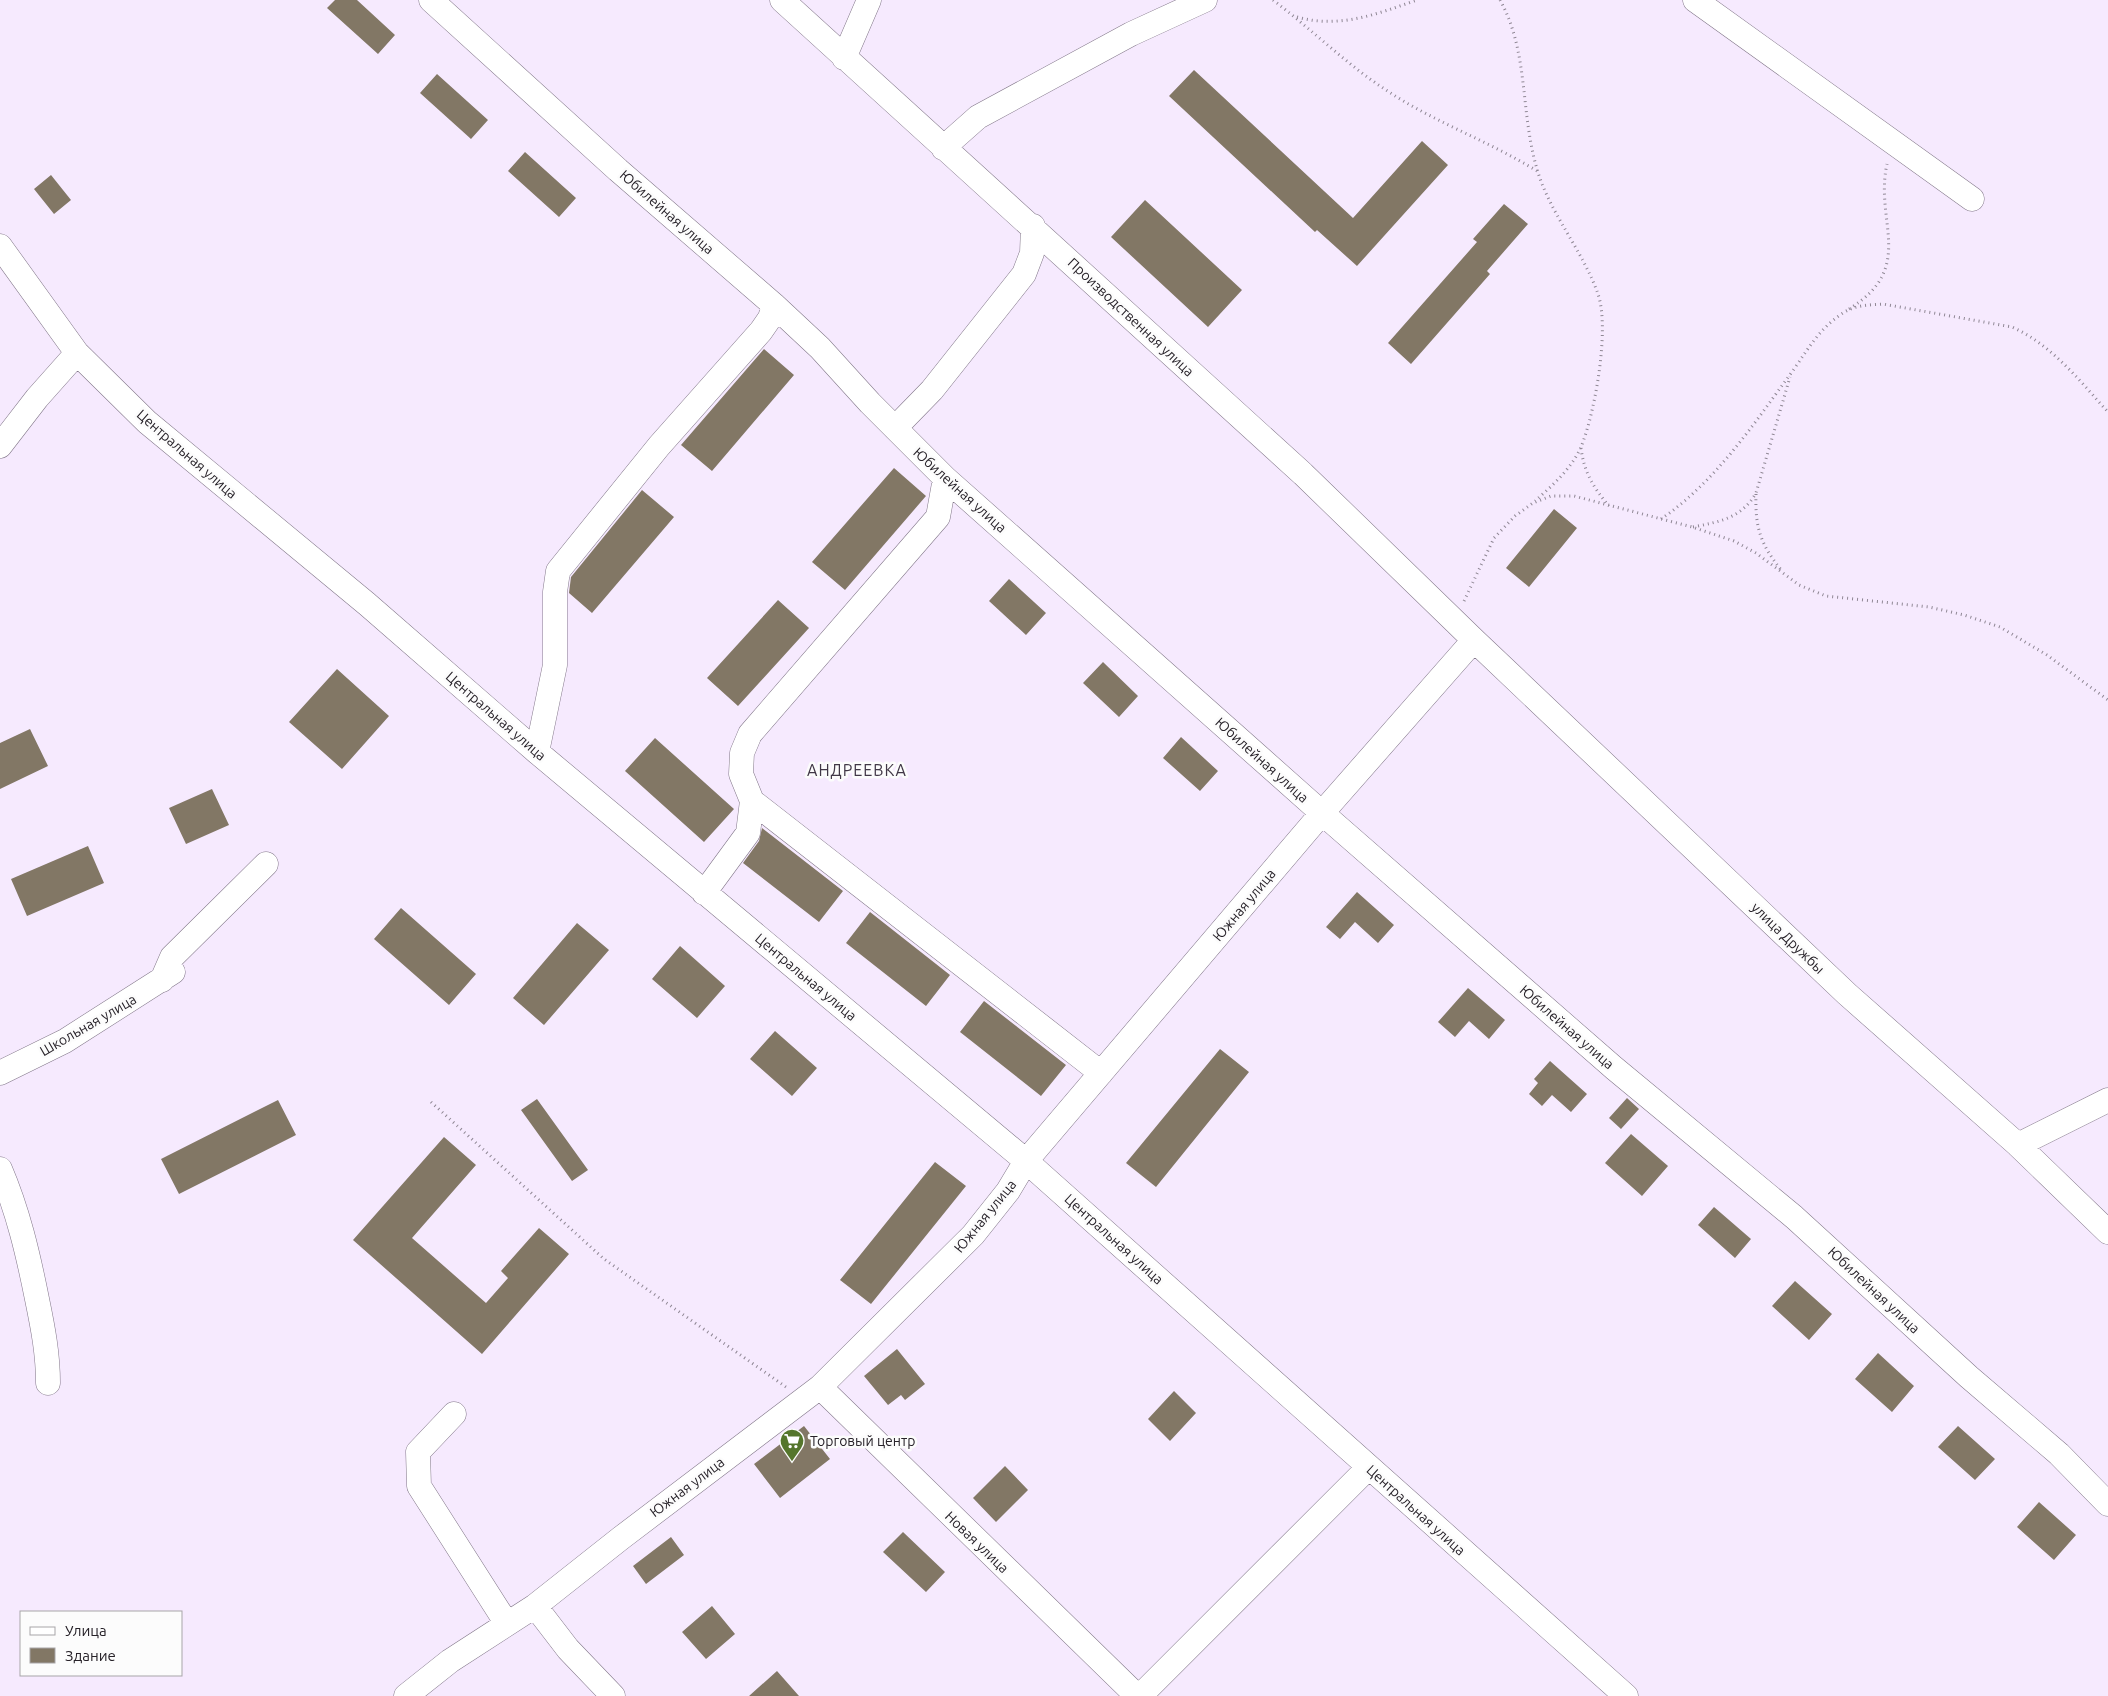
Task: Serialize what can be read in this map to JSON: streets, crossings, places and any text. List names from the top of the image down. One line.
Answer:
{"streets":{"street":["Юбилейная улица","Производственная улица","Центральная улица","Южная улица","улица Дружбы","Школьная улица","Новая улица"]},"crossings":[["Юбилейная улица","Южная улица"],["Производственная улица","Южная улица"],["Производственная улица","улица Дружбы"],["Центральная улица","Южная улица"],["Южная улица","улица Дружбы"],["Южная улица","Новая улица"]],"districts":["АНДРЕЕВКА"],"places":{"supermarket":["Торговый центр"]},"legend":["Улица","Здание"]}
